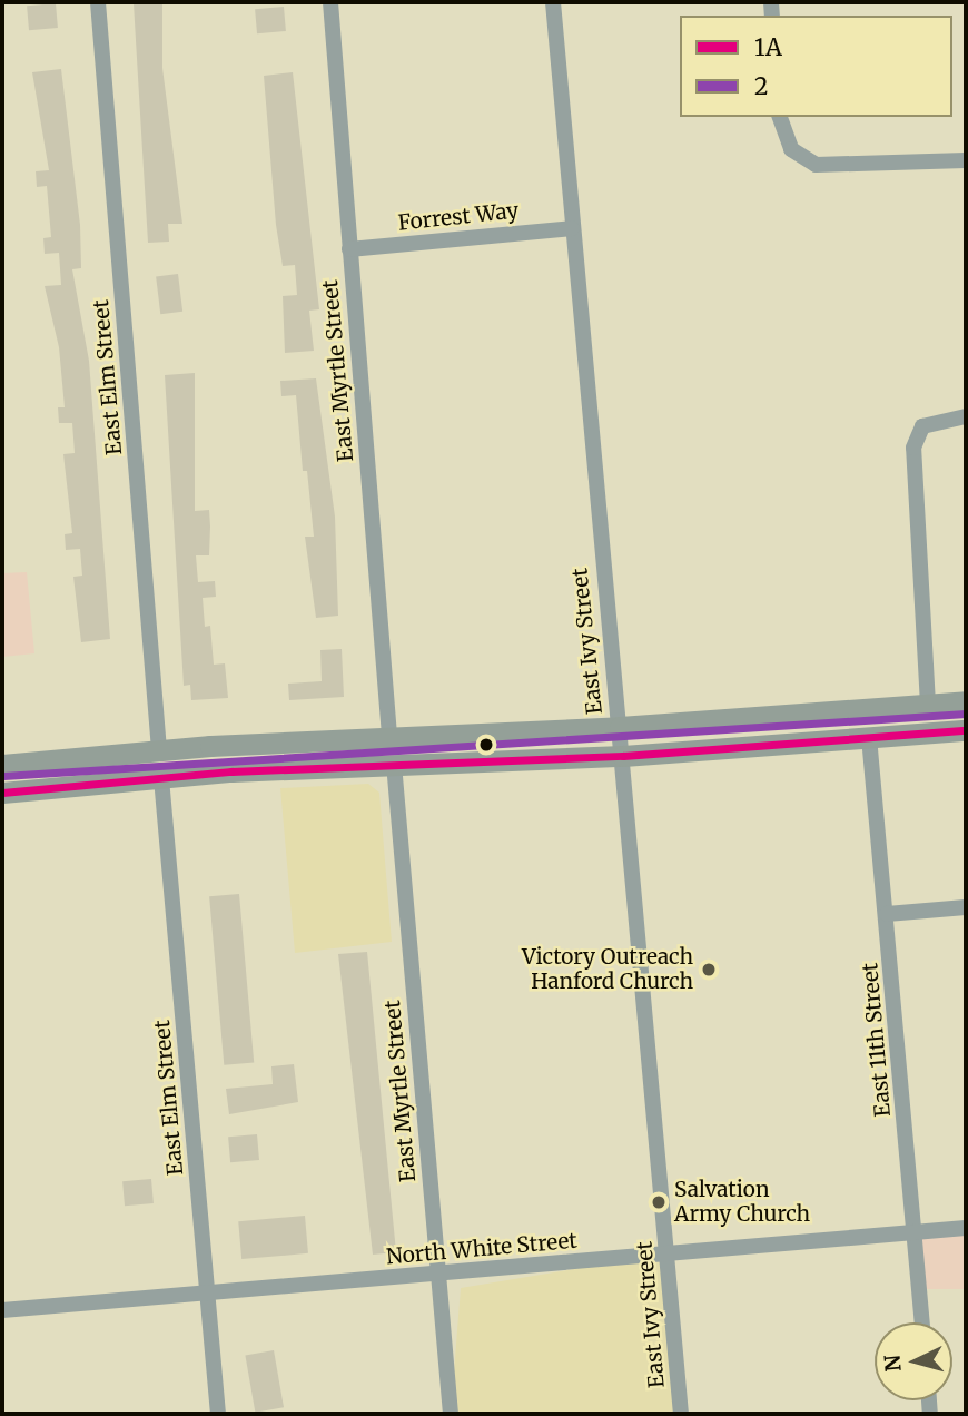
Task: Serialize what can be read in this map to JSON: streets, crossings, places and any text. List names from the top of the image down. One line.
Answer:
{"streets":{"street":["Forrest Way","East Myrtle Street","East Elm Street","East Ivy Street","East 11th Street","North White Street"]},"crossings":[["Forrest Way","East Myrtle Street"],["Forrest Way","East Ivy Street"],["East Myrtle Street","North White Street"],["East Elm Street","North White Street"],["East Ivy Street","North White Street"],["East 11th Street","North White Street"]],"places":["Victory Outreach Hanford Church","Salvation Army Church"],"lines":["transit line 2","transit line 1A"],"legend":["1A","2"],"north":"left"}
